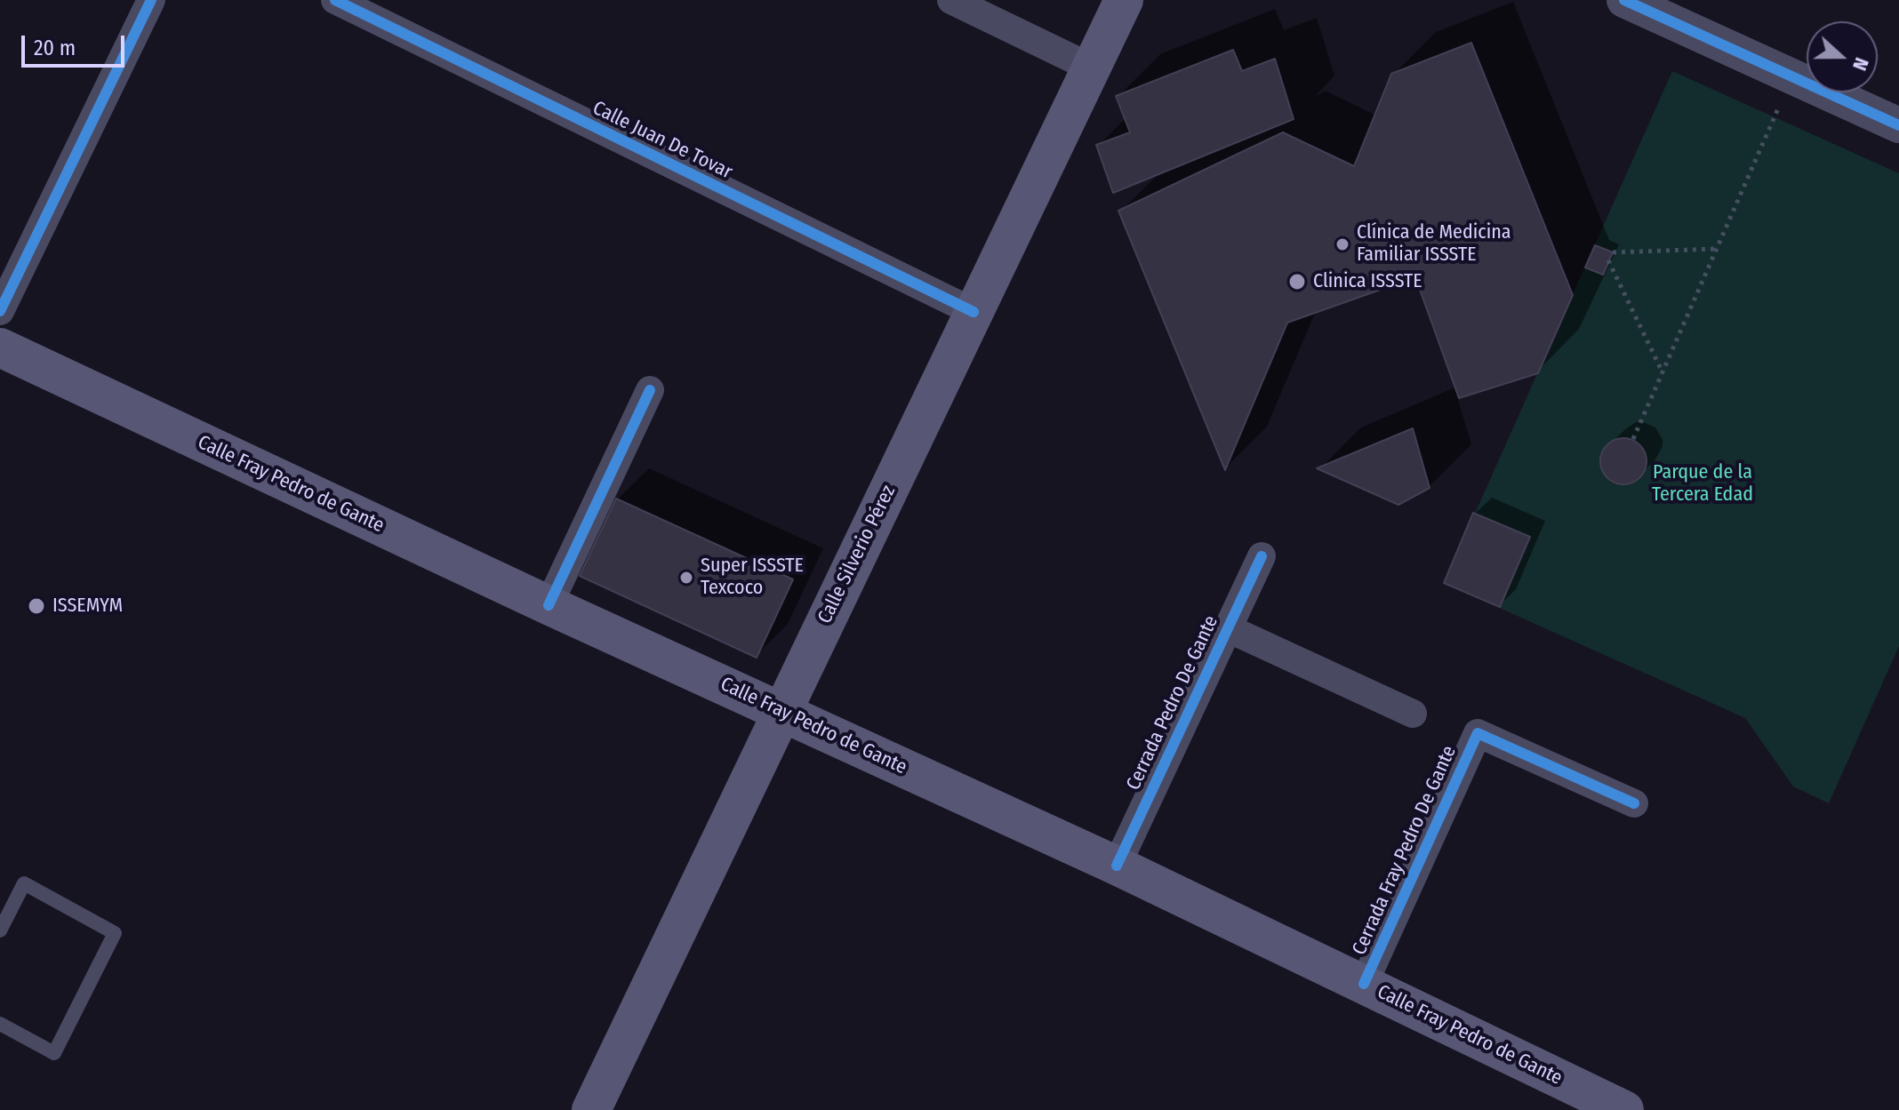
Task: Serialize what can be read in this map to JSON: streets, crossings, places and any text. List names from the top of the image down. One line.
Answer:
{"streets":{"main road":["Calle Fray Pedro de Gante","Calle Silverio Pérez"],"street":["Calle Juan De Tovar","Cerrada Pedro De Gante","Cerrada Fray Pedro De Gante"]},"crossings":[["Calle Juan De Tovar","Calle Silverio Pérez"],["Calle Fray Pedro de Gante","Calle Silverio Pérez"],["Calle Fray Pedro de Gante","Cerrada Pedro De Gante"],["Calle Fray Pedro de Gante","Cerrada Fray Pedro De Gante"]],"parks":["Parque de la Tercera Edad"],"places":["Clínica de Medicina Familiar ISSSTE","Clinica ISSSTE","Super ISSSTE Texcoco","ISSEMYM"],"scale_bar":"20 m","north":"right"}
